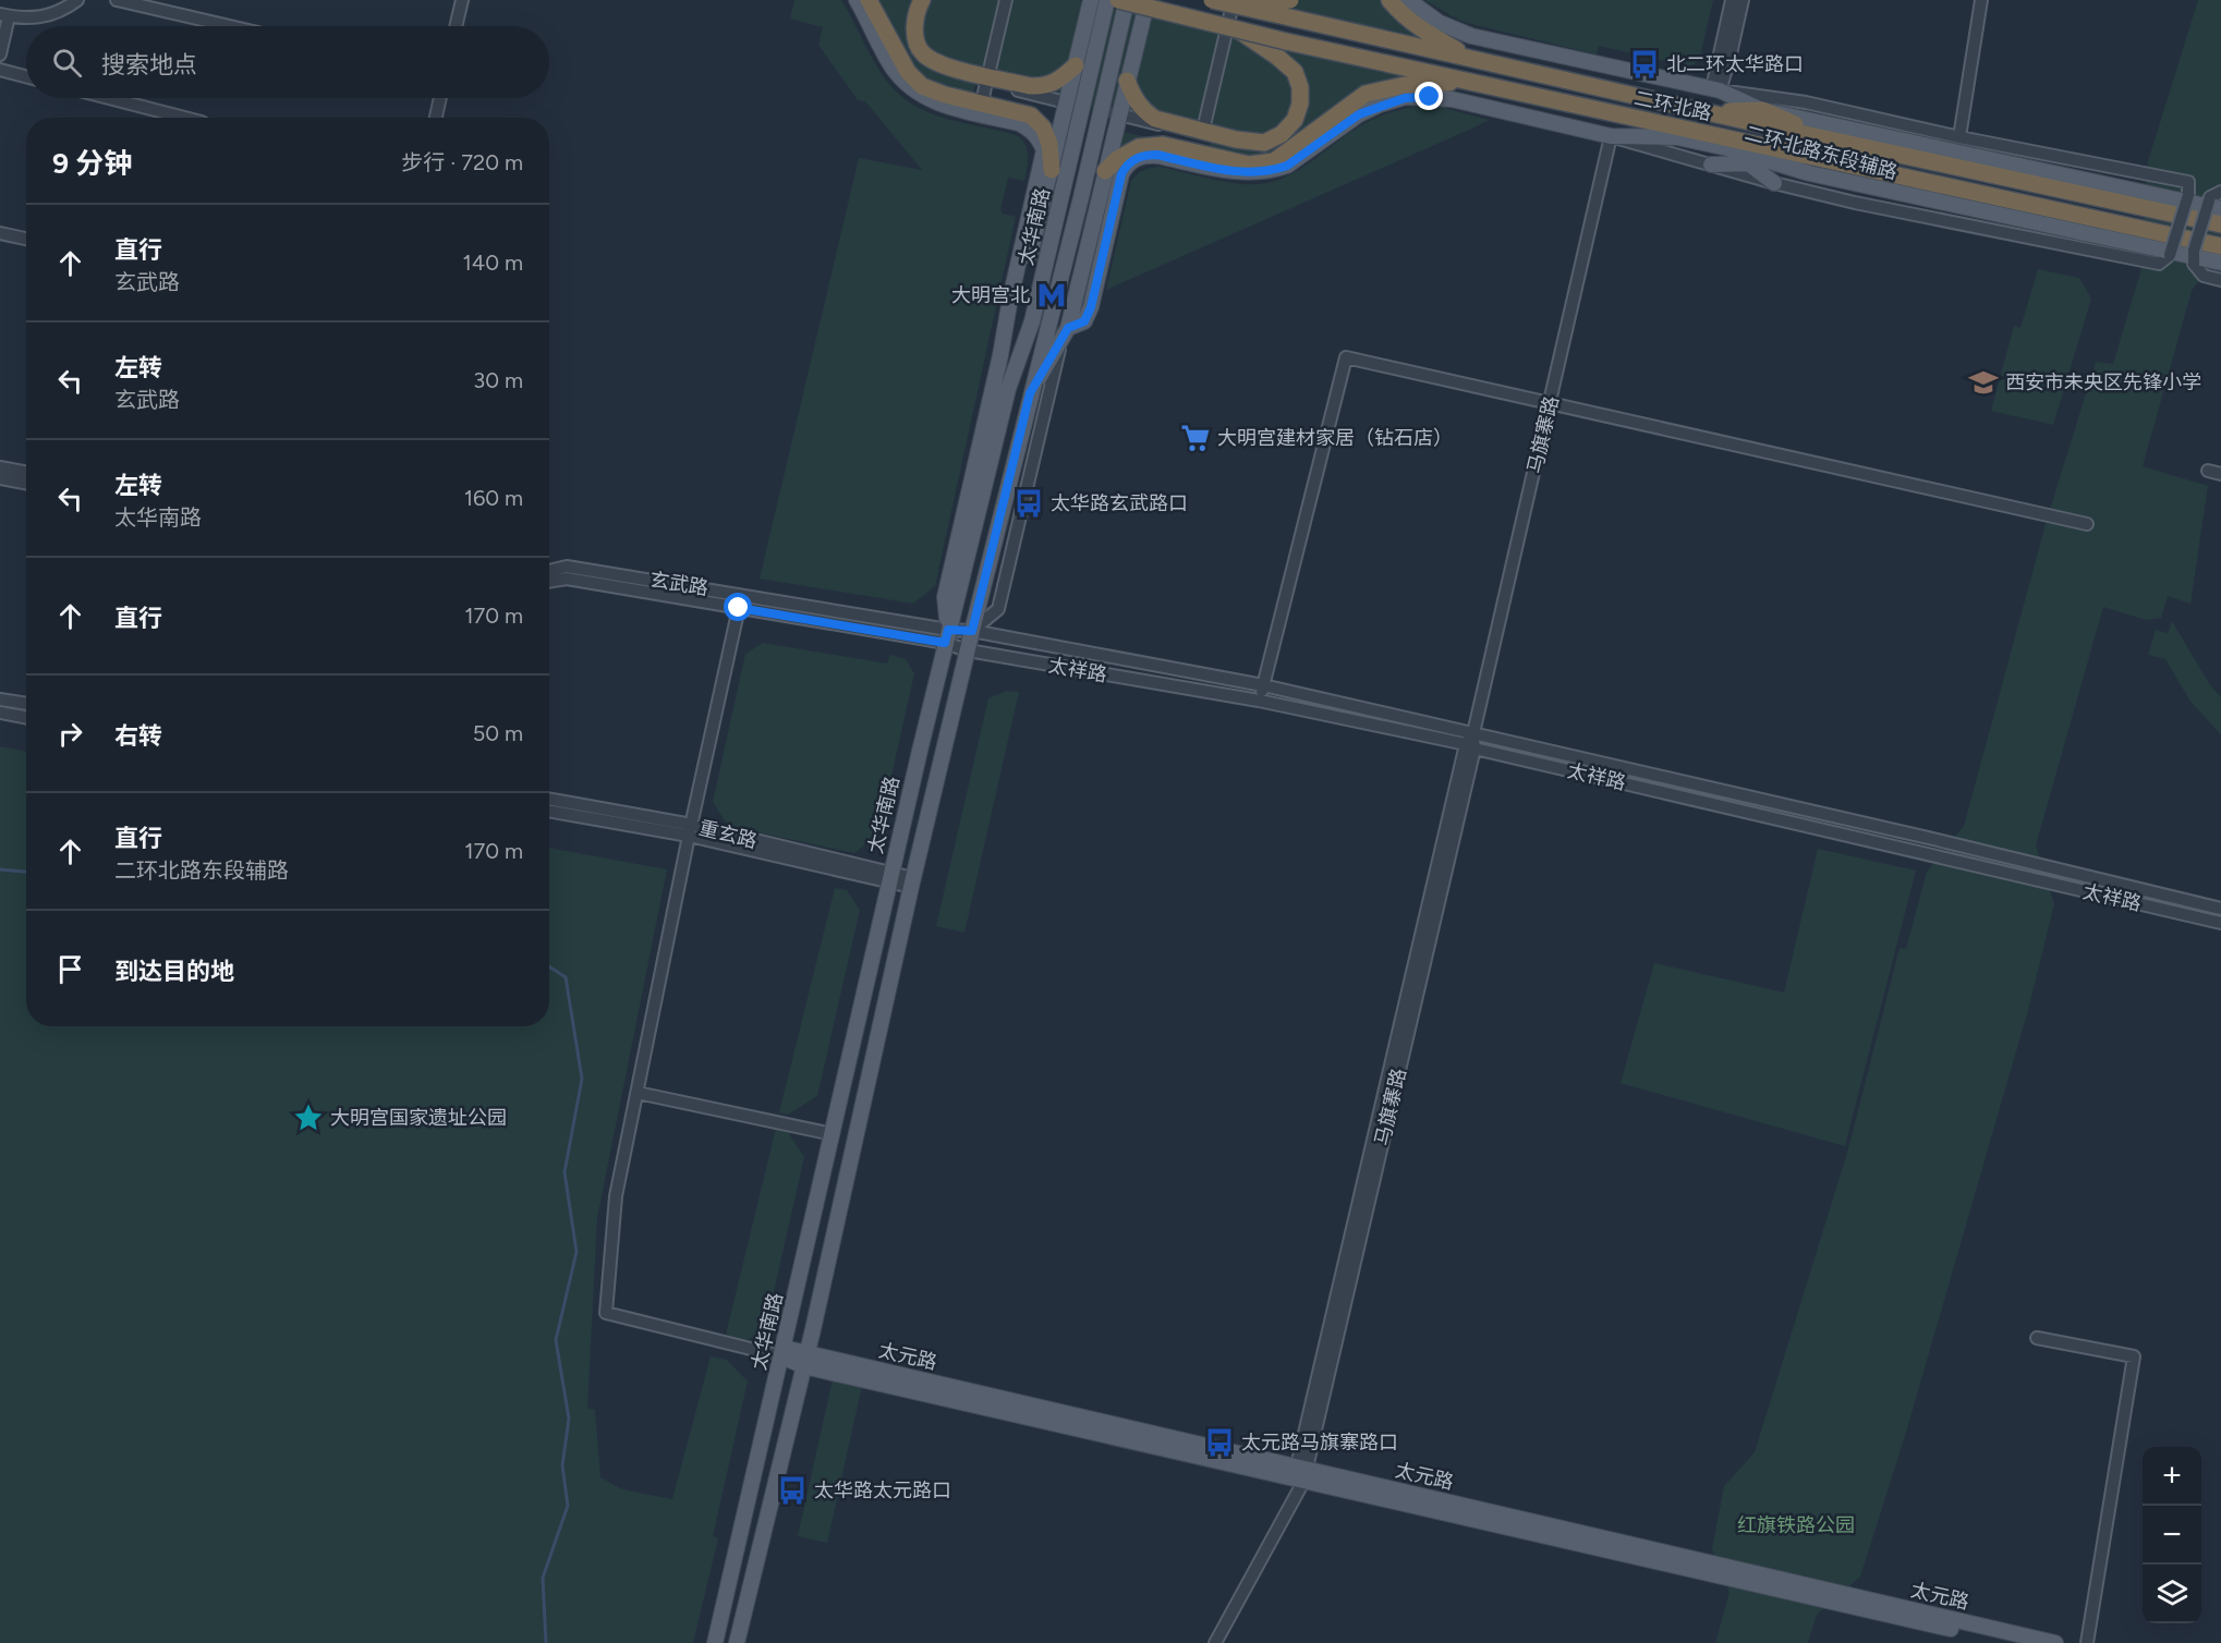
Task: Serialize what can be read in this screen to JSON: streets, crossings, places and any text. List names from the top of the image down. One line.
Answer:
{"streets":{"highway":["二环北路"],"main road":["二环北路东段辅路","太华南路","太元路"],"street":["马旗寨路","玄武路","太祥路","重玄路"]},"crossings":[["二环北路东段辅路","马旗寨路"],["太华南路","玄武路"],["太华南路","太祥路"],["太华南路","重玄路"],["太华南路","太元路"],["马旗寨路","太祥路"],["马旗寨路","太元路"],["玄武路","太祥路"]],"parks":["红旗铁路公园"],"places":{"bus stop":["北二环太华路口","太华路玄武路口","太元路马旗寨路口","太华路太元路口"],"metro station":["大明宫北"],"school or university":["西安市未央区先锋小学"],"supermarket":["大明宫建材家居（钻石店）"],"place":["大明宫国家遗址公园"]},"page":{"search":"搜索地点","heading":["9 分钟","步行 · 720 m"],"list":[["直行","玄武路","140 m"],["左转","玄武路","30 m"],["左转","太华南路","160 m"],["直行","170 m"],["右转","50 m"],["直行","二环北路东段辅路","170 m"],"到达目的地"],"map_buttons":["+","−"]}}
